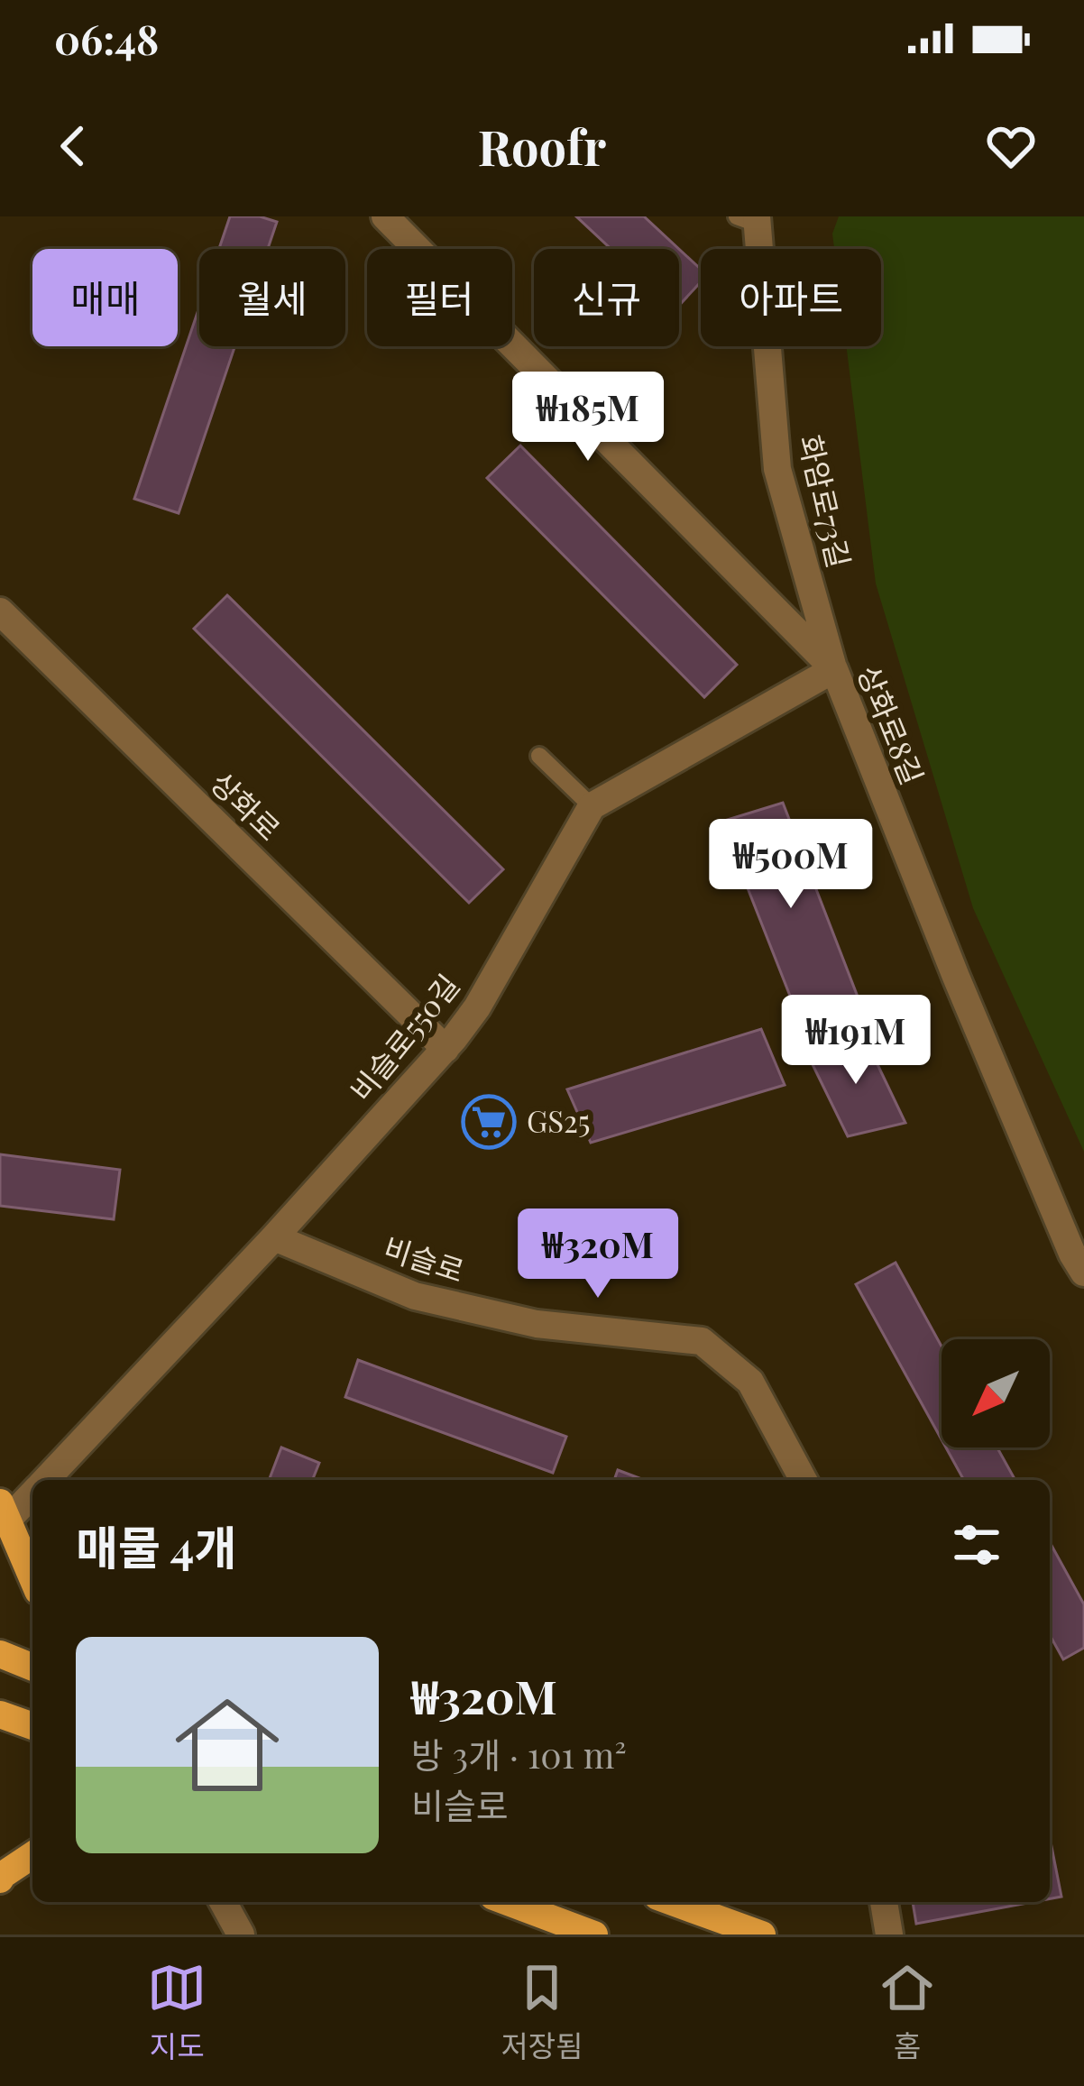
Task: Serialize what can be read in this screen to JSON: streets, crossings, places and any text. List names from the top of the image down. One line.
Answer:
{"streets":{"street":["화암로73길","상화로8길","상화로","비슬로550길","비슬로"]},"crossings":[["화암로73길","상화로8길"],["상화로","비슬로550길"],["비슬로550길","비슬로"]],"places":{"supermarket":["GS25"]},"north":"bottom left","page":{"status":"06:48","header":"Roofr","chip":["매매","월세","필터","신규","아파트"],"price":["₩185M","₩500M","₩191M","₩320M"],"heading":"매물 4개","list":[{"name":"₩320M","note":"방 3개 · 101 m² · 비슬로"}],"tabs":["지도","저장됨","홈"]}}
